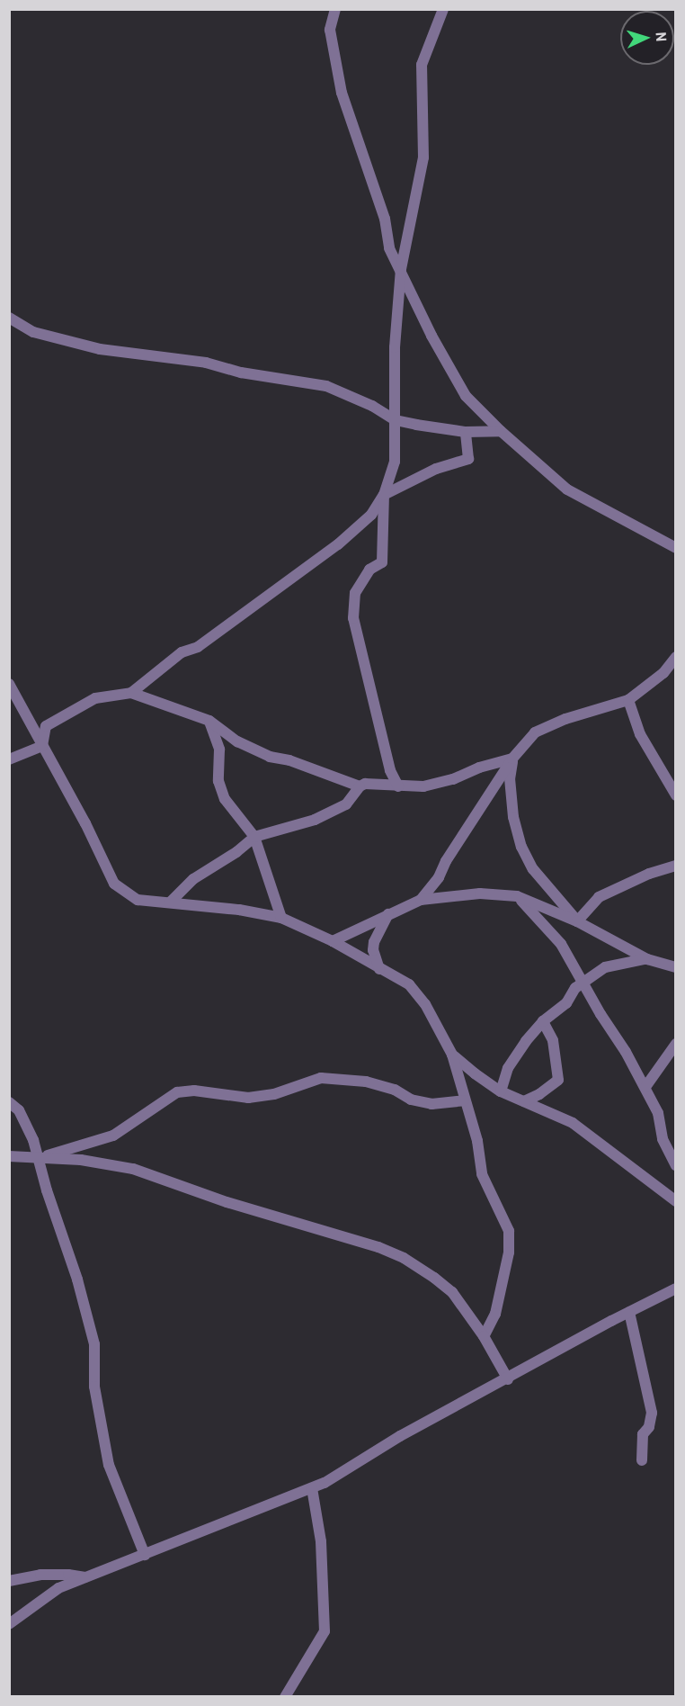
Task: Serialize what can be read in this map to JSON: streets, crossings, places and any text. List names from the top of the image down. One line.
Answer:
{"north":"right"}
